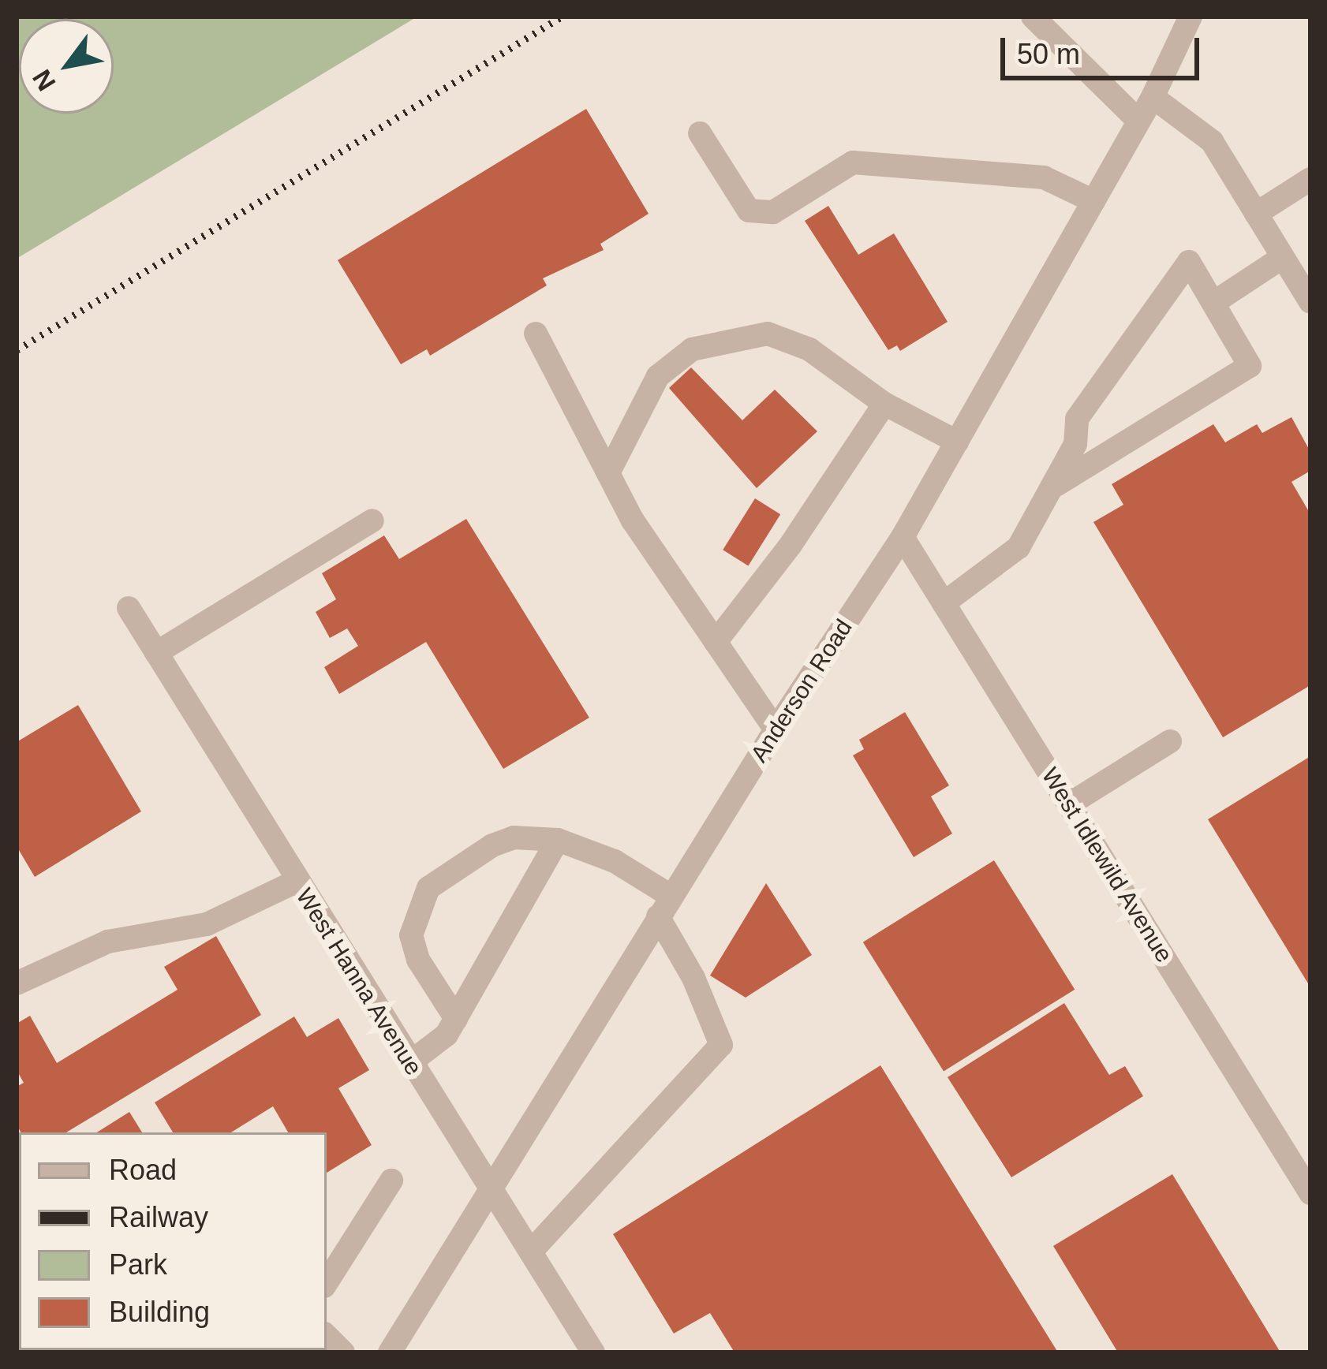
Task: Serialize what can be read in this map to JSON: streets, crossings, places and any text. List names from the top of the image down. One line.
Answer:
{"streets":{"street":["Anderson Road","West Idlewild Avenue","West Hanna Avenue"]},"crossings":[["Anderson Road","West Idlewild Avenue"],["Anderson Road","West Hanna Avenue"]],"legend":["Road","Railway","Park","Building"],"scale_bar":"50 m","north":"bottom left"}
